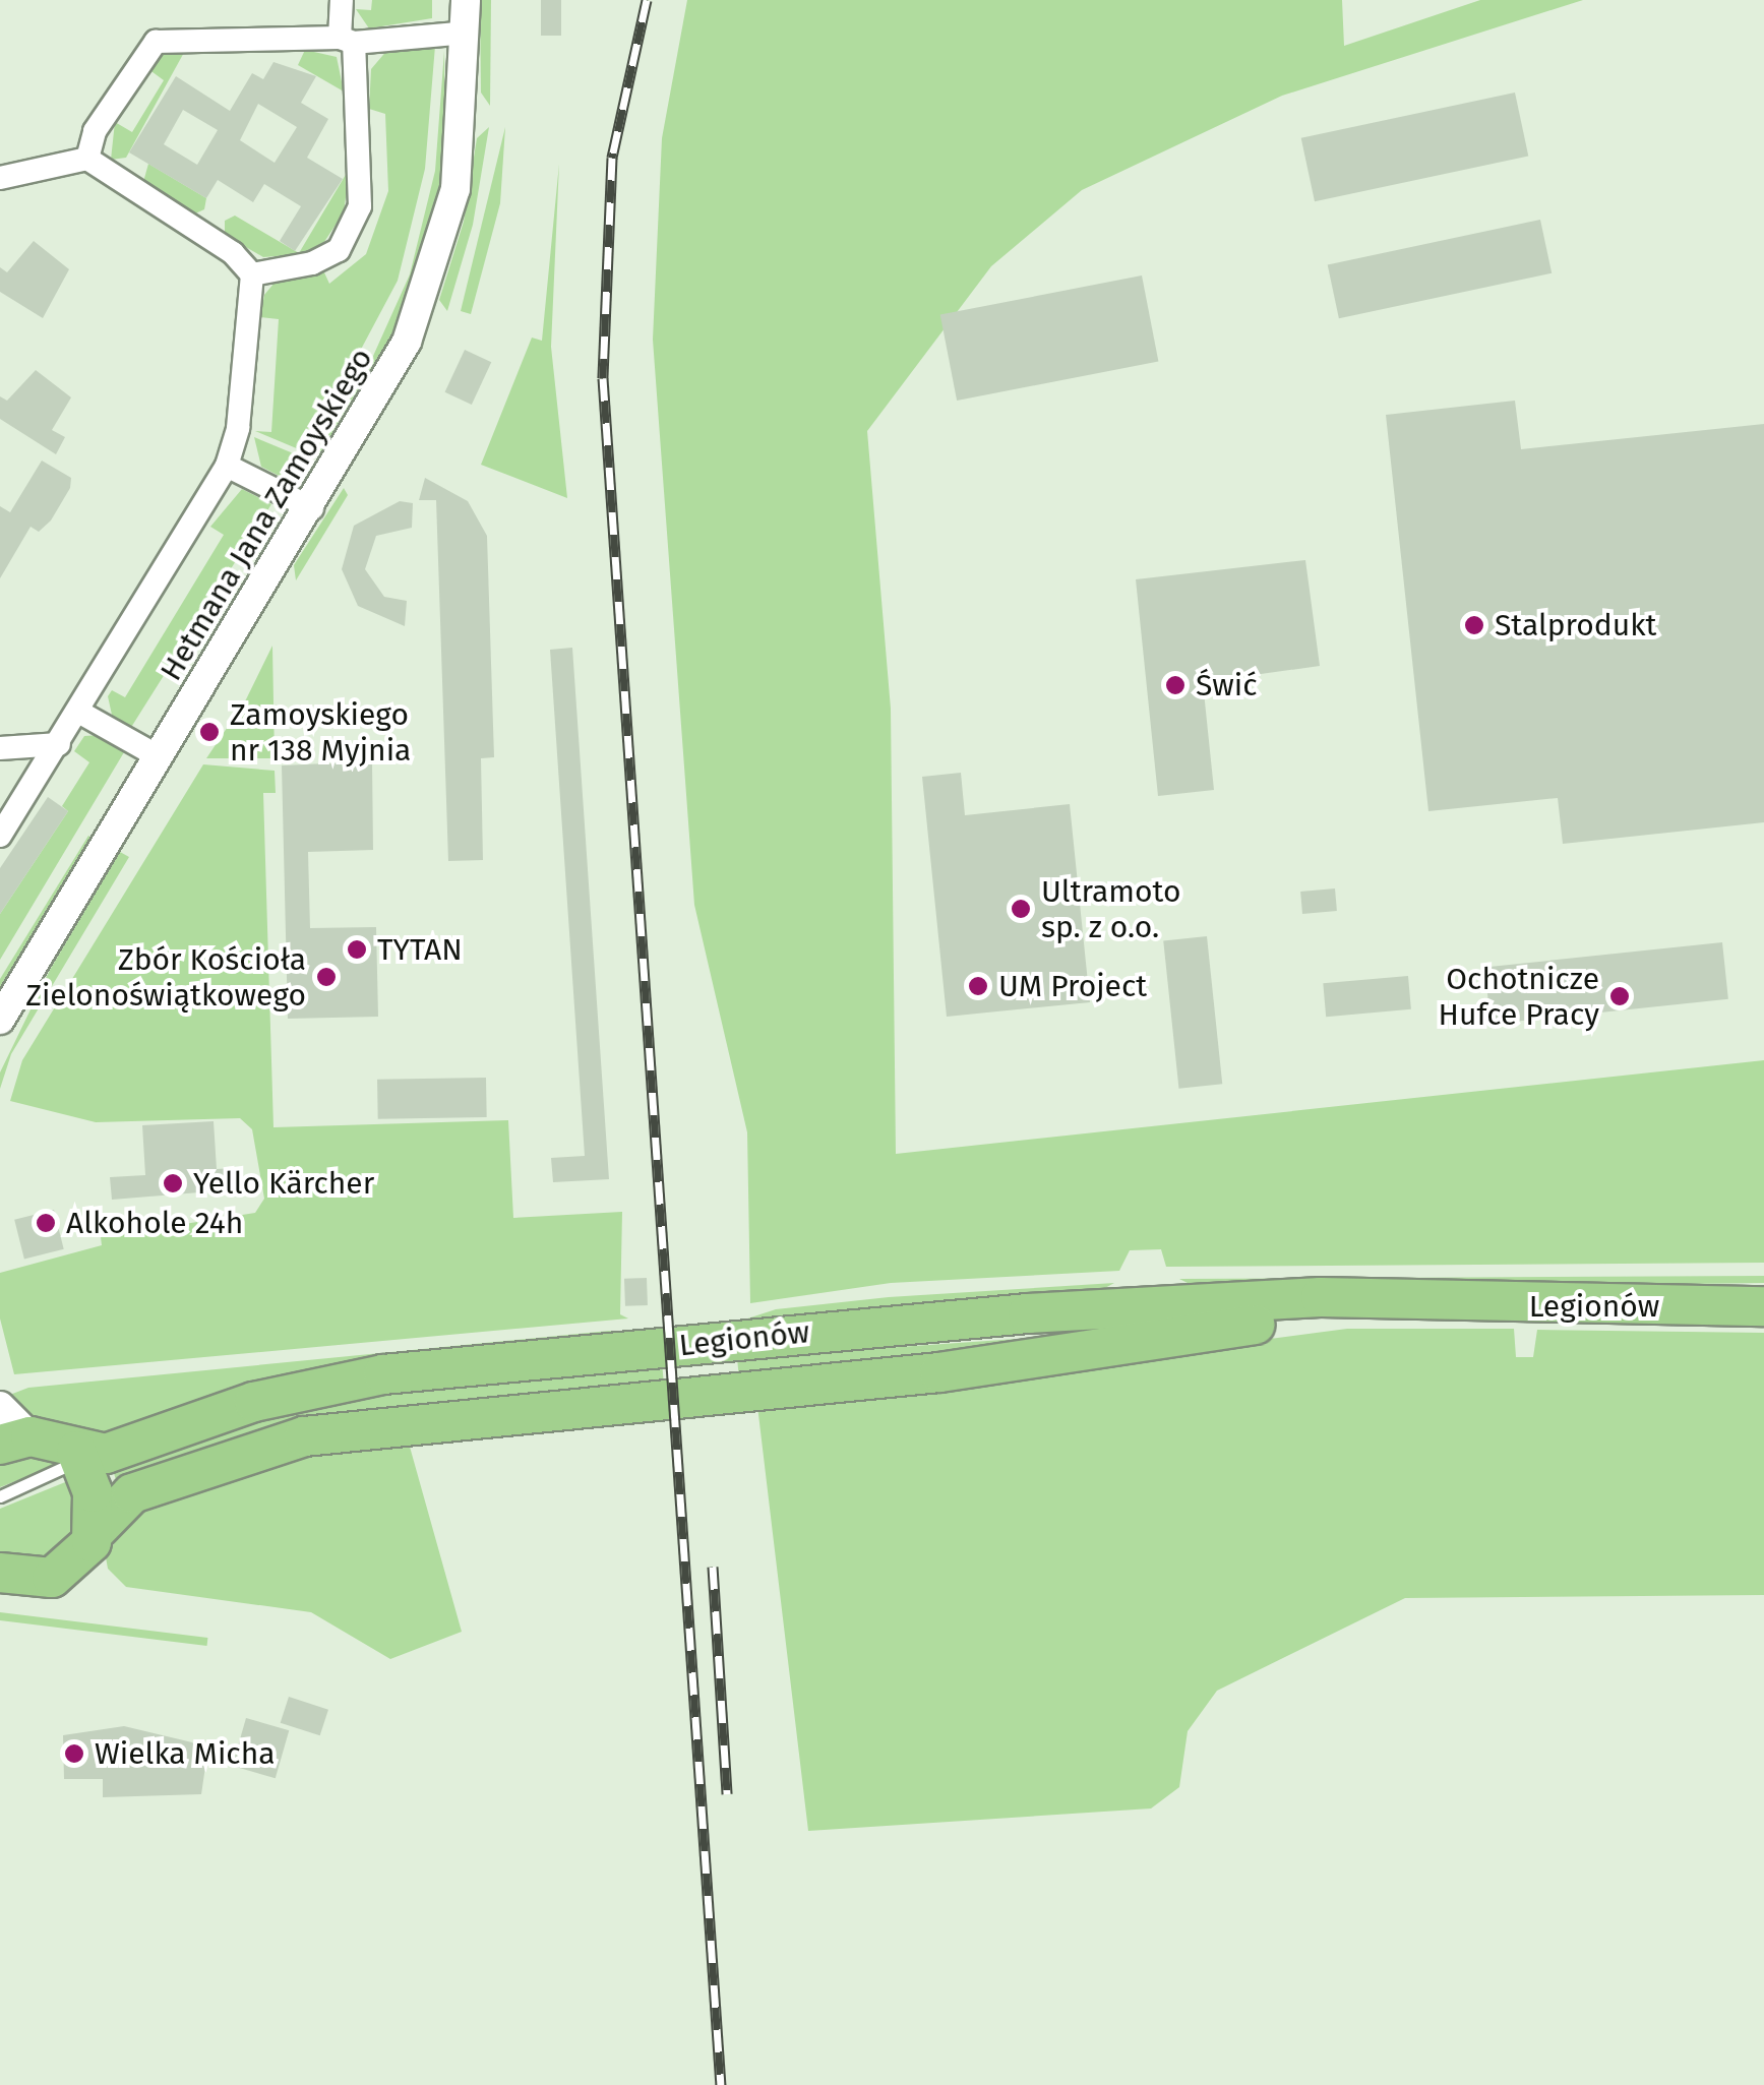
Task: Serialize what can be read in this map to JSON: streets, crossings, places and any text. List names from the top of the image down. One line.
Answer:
{"streets":{"highway":["Legionów"],"street":["Hetmana Jana Zamoyskiego"]},"places":["Stalprodukt","Świć","Zamoyskiego nr 138 Myjnia","Ultramoto sp. z o.o.","TYTAN","Zbór Kościoła Zielonoświątkowego","UM Project","Ochotnicze Hufce Pracy","Yello Kärcher","Alkohole 24h","Wielka Micha"]}
